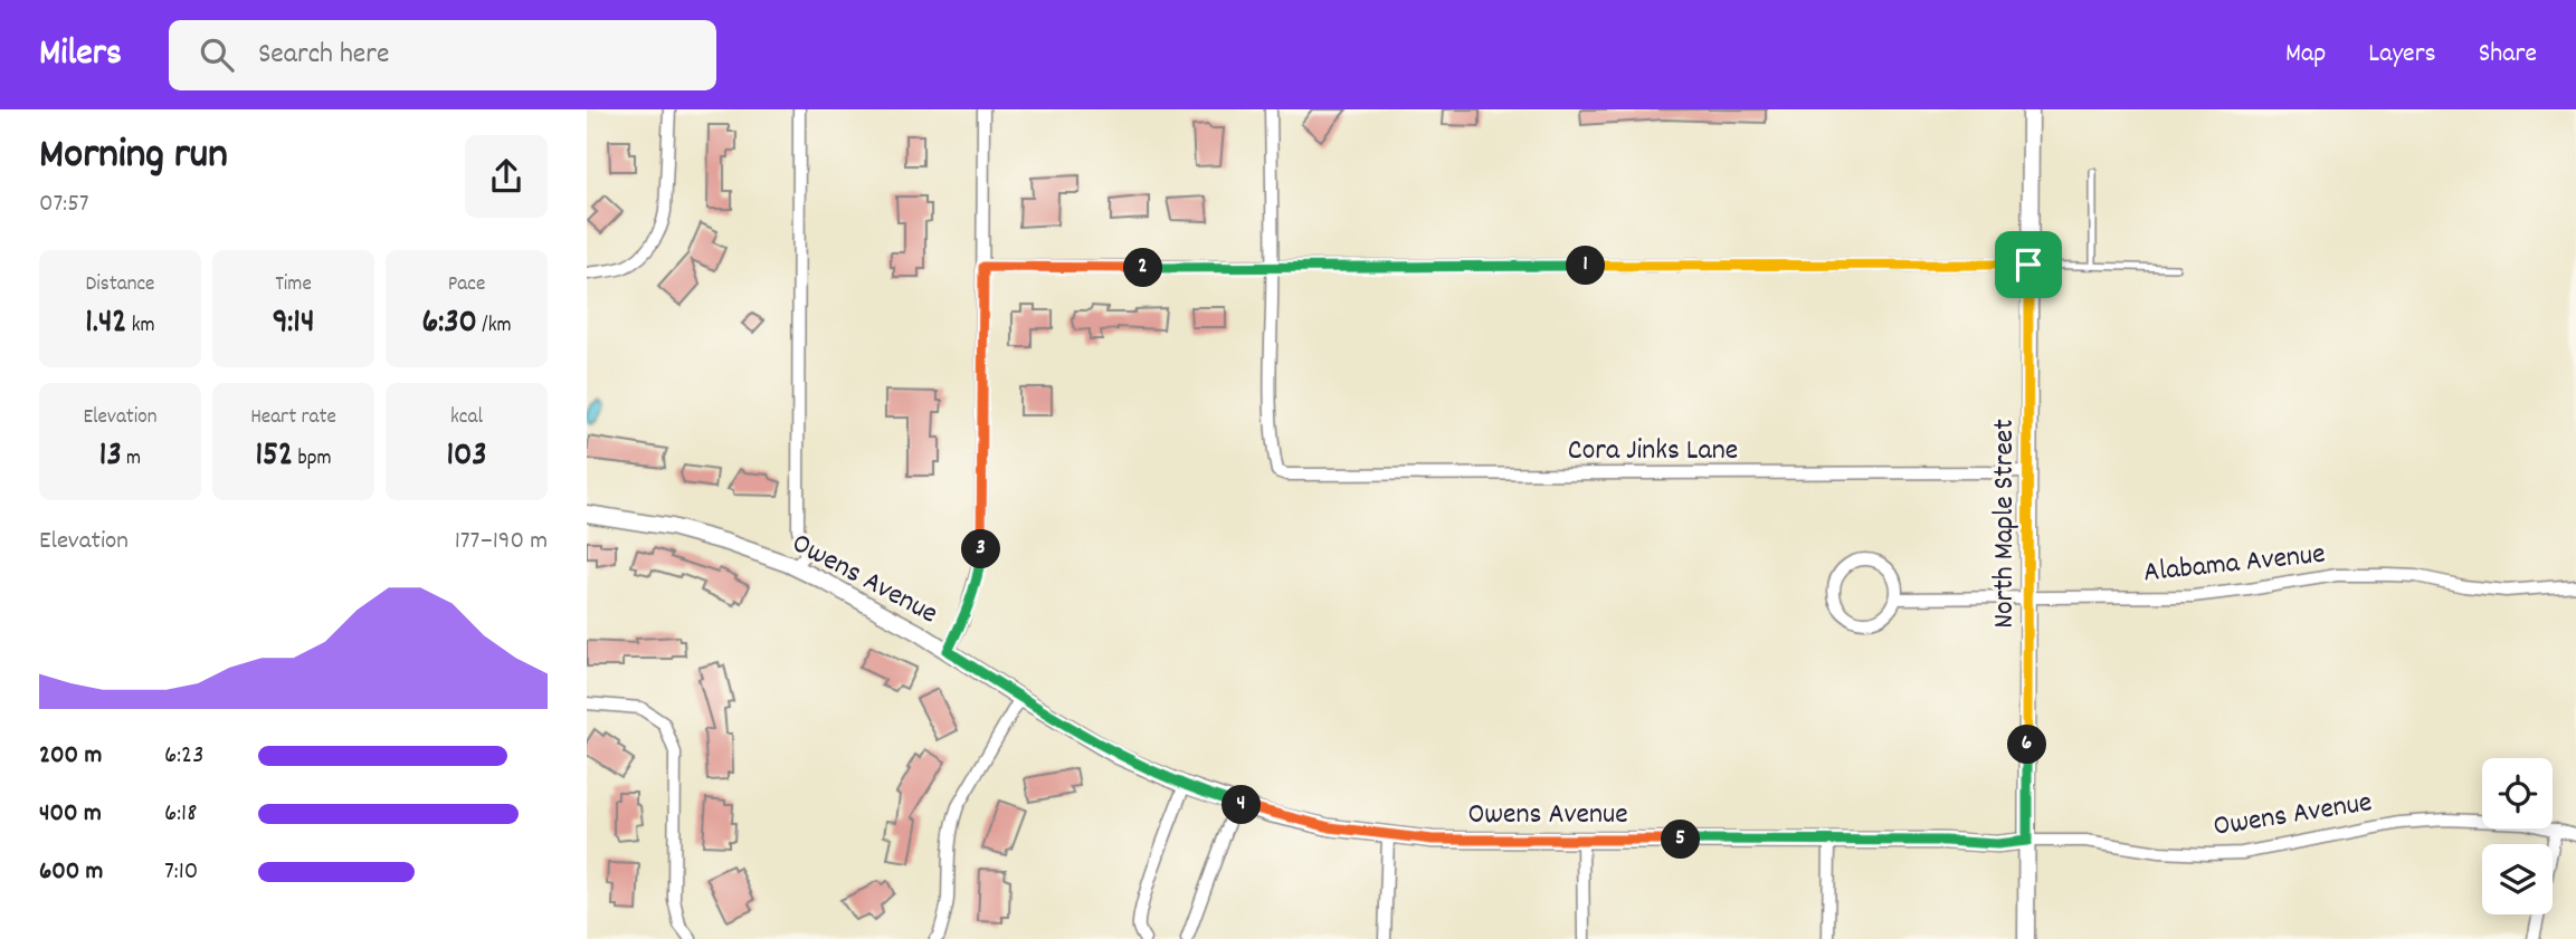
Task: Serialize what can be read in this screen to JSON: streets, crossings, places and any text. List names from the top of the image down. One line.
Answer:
{"streets":{"street":["Cora Jinks Lane","North Maple Street","Alabama Avenue","Owens Avenue"]},"crossings":[["Cora Jinks Lane","North Maple Street"],["North Maple Street","Alabama Avenue"],["North Maple Street","Owens Avenue"]],"page":{"header":"Milers","search":"Search here","nav":["Map","Layers","Share"],"heading":["Morning run","07:57"],"stats":[["Distance","1.42 km"],["Time","9:14"],["Pace","6:30 /km"],["Elevation","13 m"],["Heart rate","152 bpm"],["kcal","103"]],"pins":["1","2","3","6","4","5"],"chart":["Elevation","177–190 m"],"list":[{"name":"200 m","note":"6:23"},{"name":"400 m","note":"6:18"},{"name":"600 m","note":"7:10"}]}}
